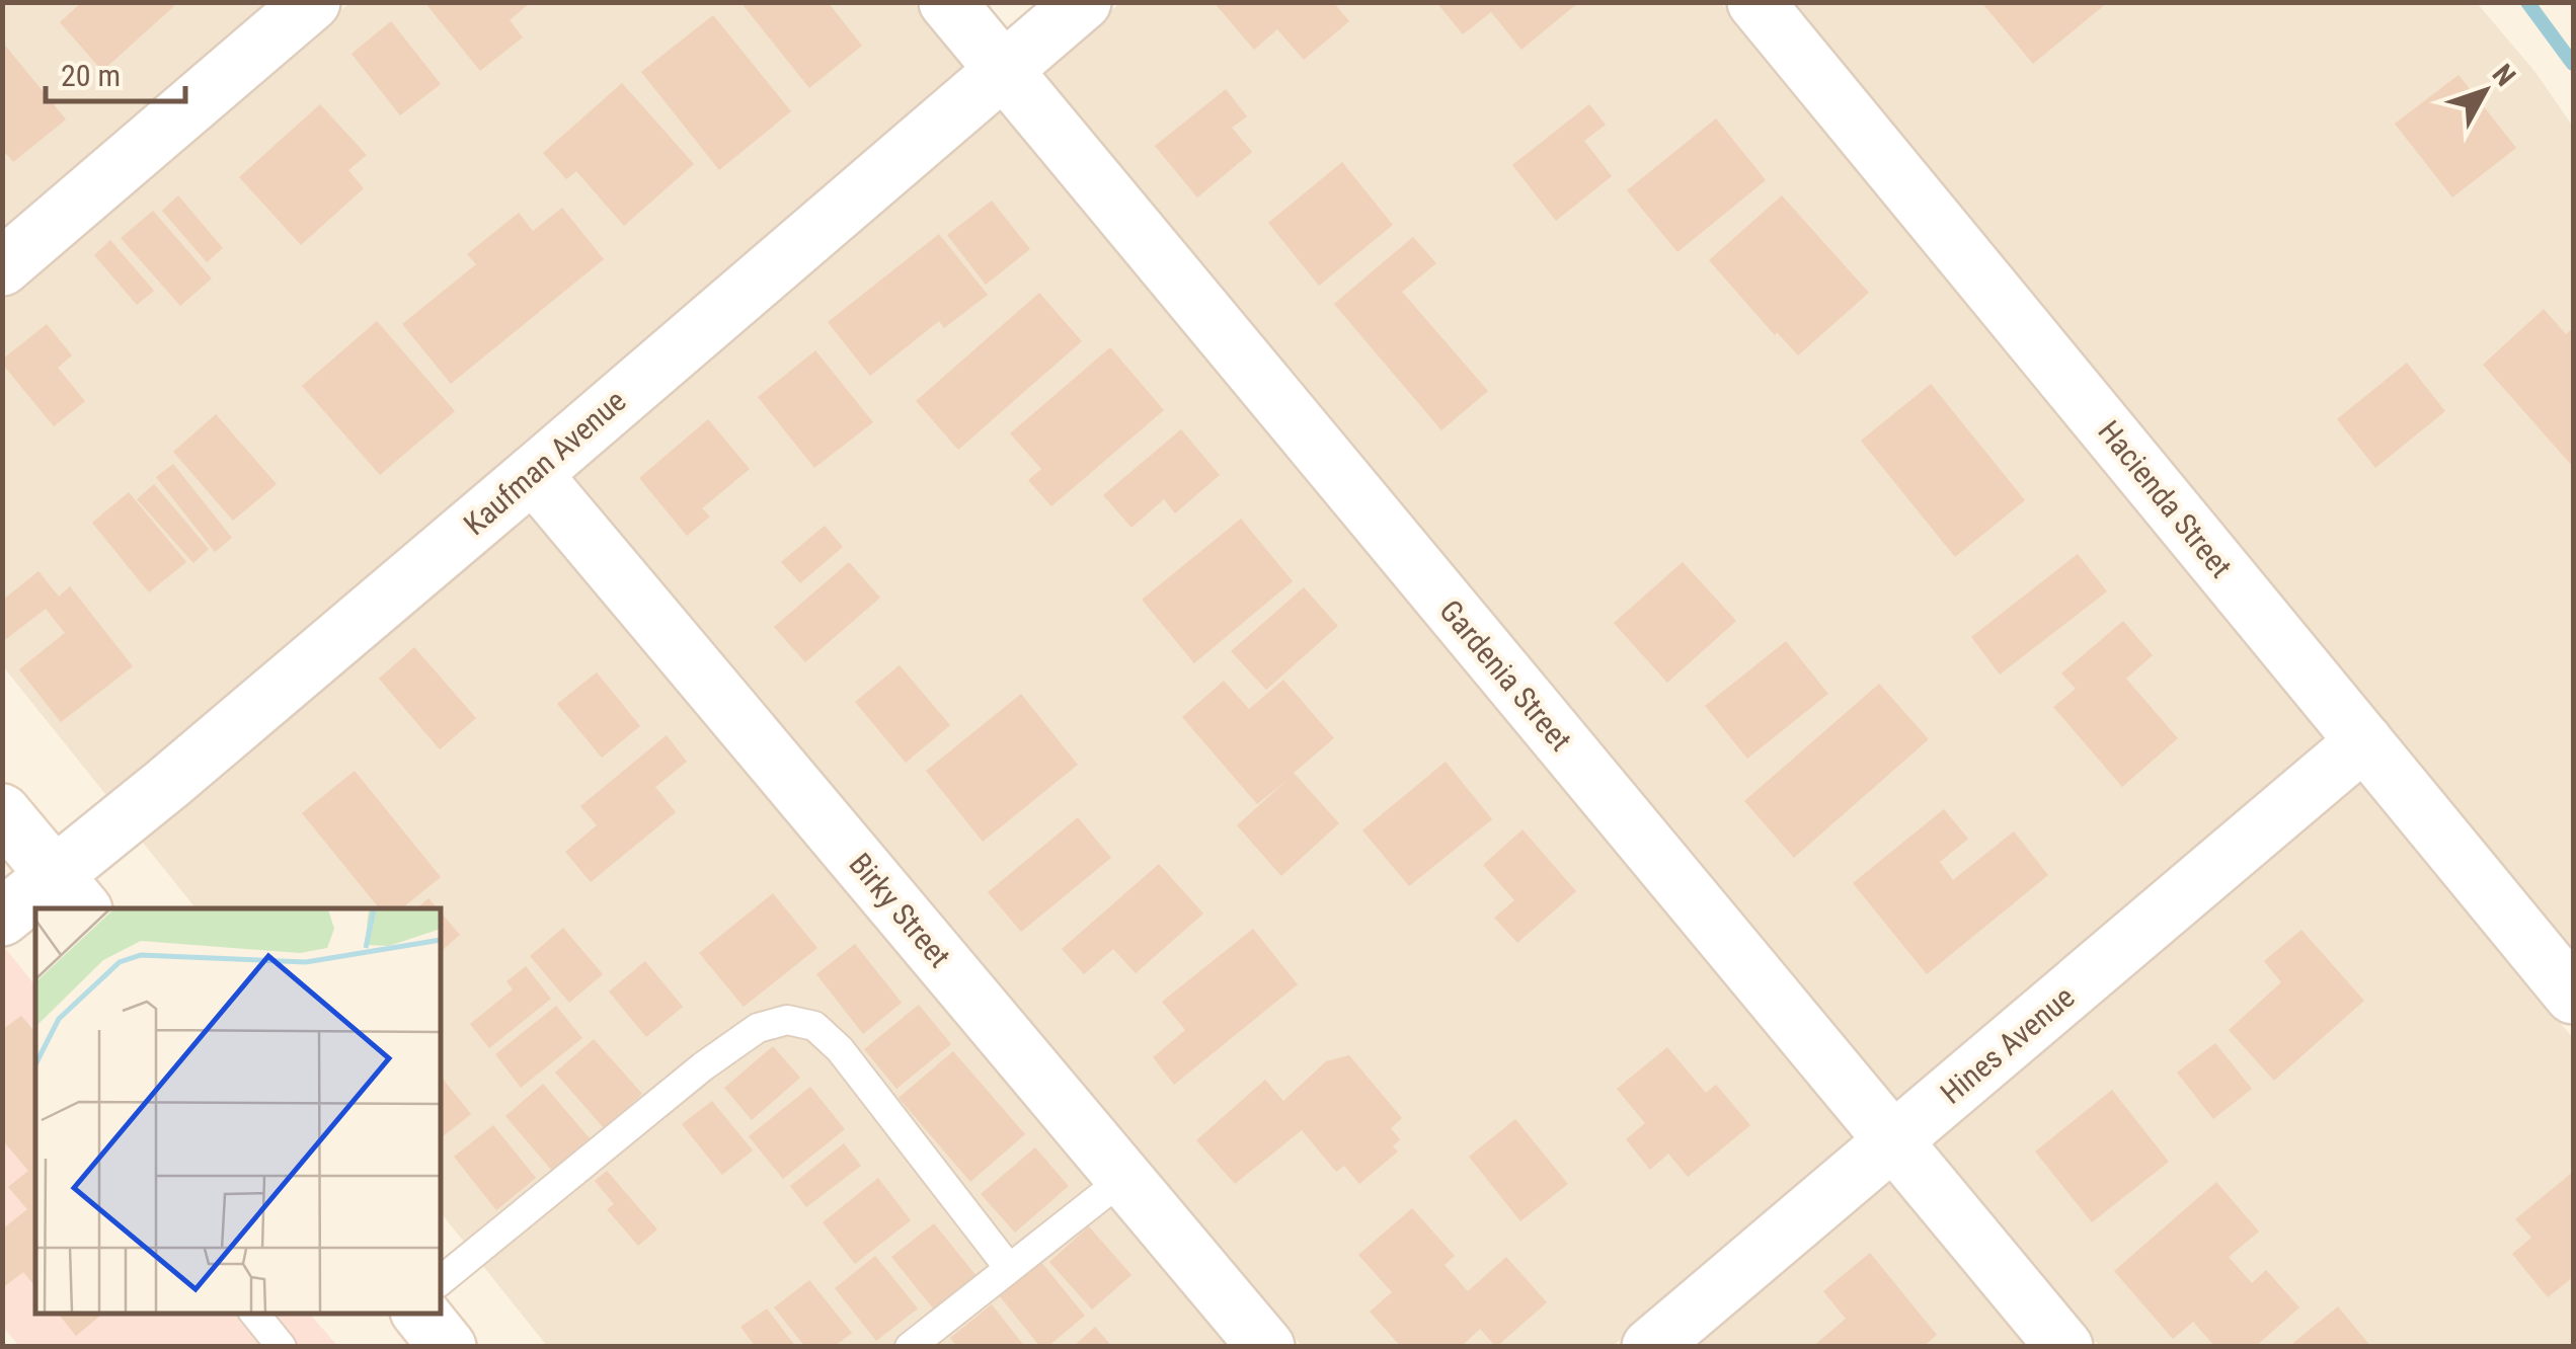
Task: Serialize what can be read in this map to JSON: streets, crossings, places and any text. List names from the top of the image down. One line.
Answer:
{"streets":{"street":["Kaufman Avenue","Hacienda Street","Gardenia Street","Birky Street","Hines Avenue"]},"crossings":[["Kaufman Avenue","Gardenia Street"],["Kaufman Avenue","Birky Street"],["Hacienda Street","Hines Avenue"],["Gardenia Street","Hines Avenue"]],"scale_bar":"20 m","north":"top right"}
